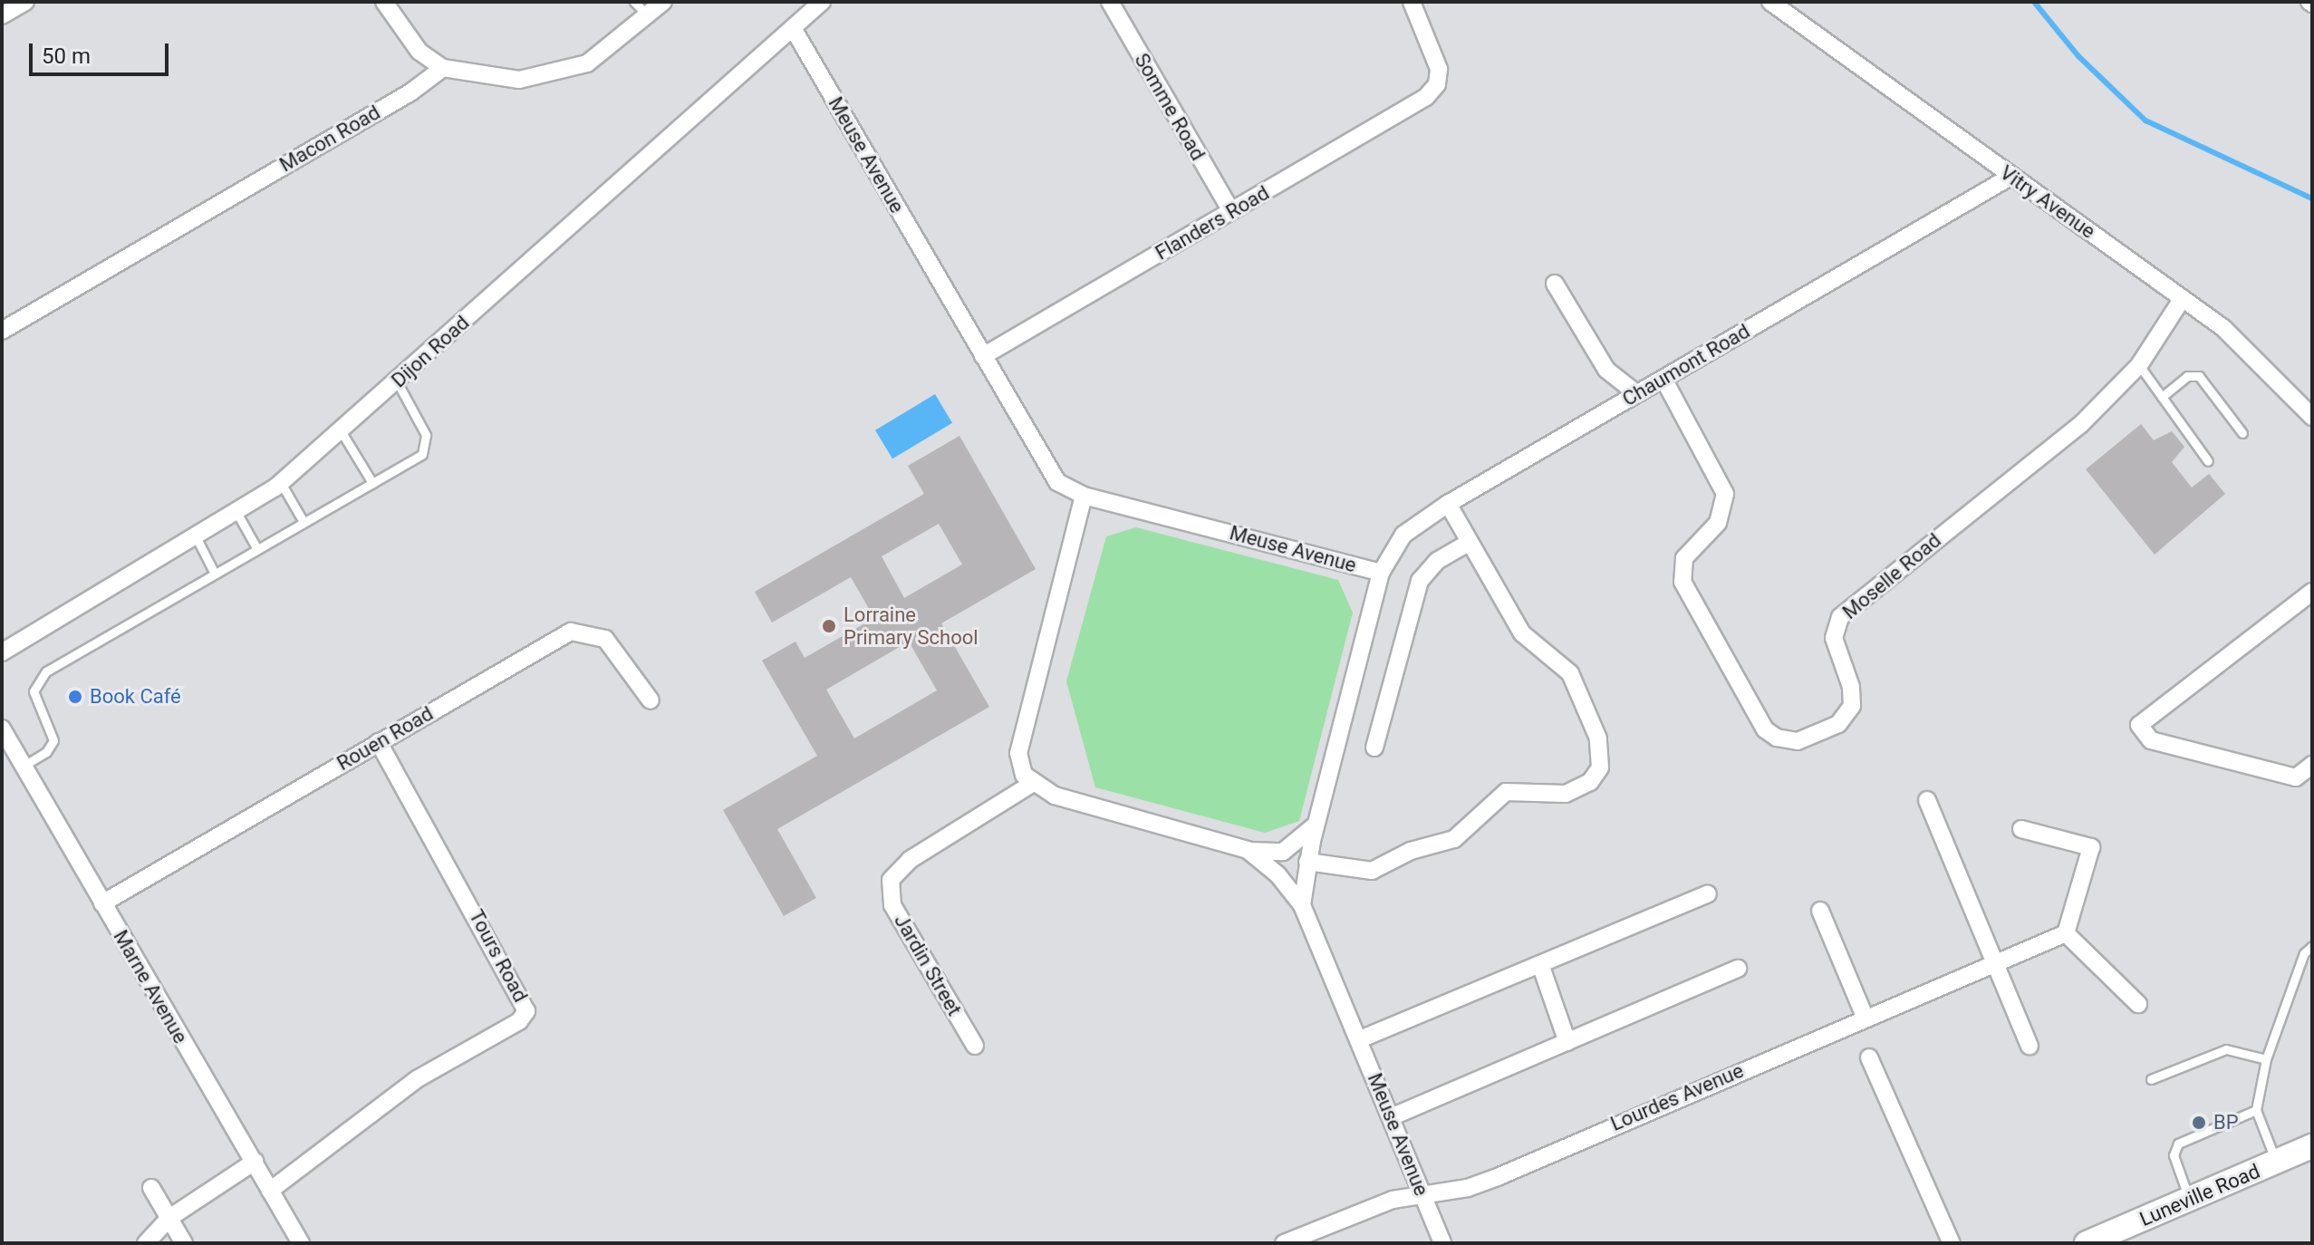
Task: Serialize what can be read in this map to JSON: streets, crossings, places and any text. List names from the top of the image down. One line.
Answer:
{"streets":{"street":["Somme Road","Macon Road","Meuse Avenue","Vitry Avenue","Flanders Road","Dijon Road","Chaumont Road","Moselle Road","Rouen Road","Tours Road","Jardin Street","Marne Avenue","Lourdes Avenue","Luneville Road"]},"crossings":[["Somme Road","Flanders Road"],["Meuse Avenue","Flanders Road"],["Meuse Avenue","Dijon Road"],["Meuse Avenue","Chaumont Road"],["Meuse Avenue","Jardin Street"],["Meuse Avenue","Lourdes Avenue"],["Vitry Avenue","Chaumont Road"],["Vitry Avenue","Moselle Road"],["Chaumont Road","Moselle Road"],["Rouen Road","Tours Road"],["Rouen Road","Marne Avenue"],["Tours Road","Marne Avenue"]],"places":["Lorraine Primary School","Book Café","BP"],"scale_bar":"50 m"}
